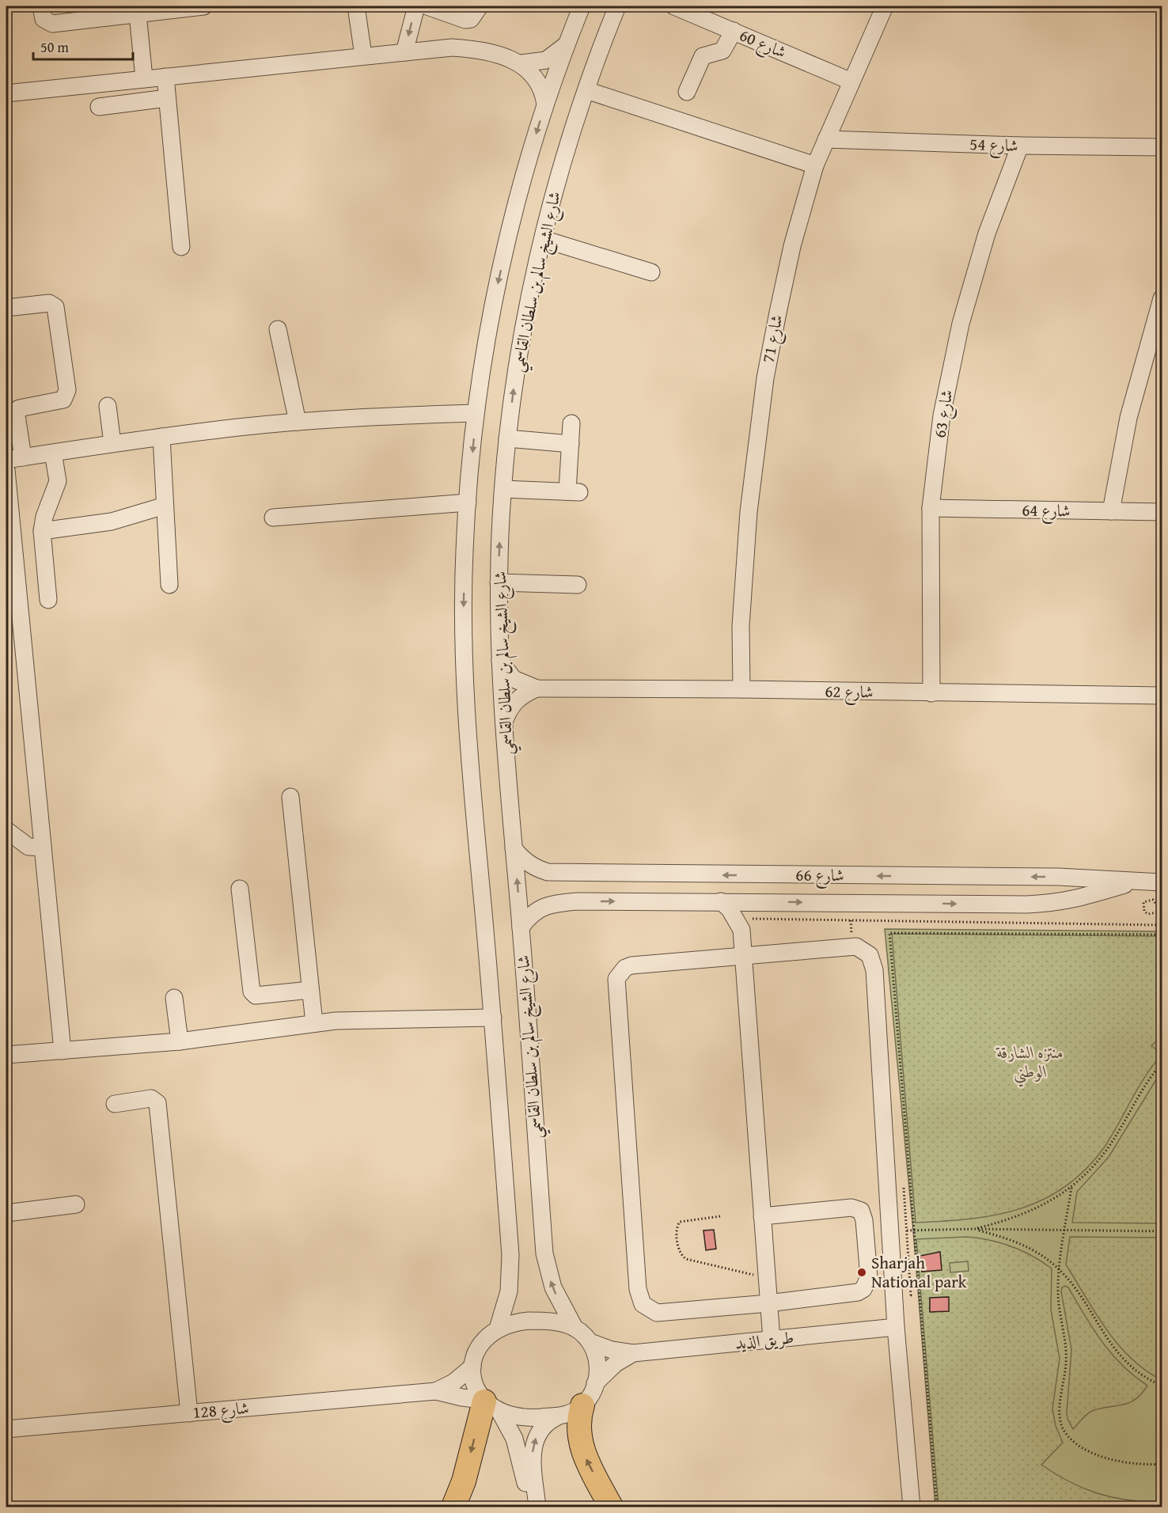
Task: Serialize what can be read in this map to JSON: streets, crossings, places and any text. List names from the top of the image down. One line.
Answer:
{"streets":{"street":["شارع 60","شارع 54","شارع الشيخ سالم بن سلطان القاسمي","شارع 71","شارع 63","شارع 64","شارع 62","شارع 66","طريق الذيد","شارع 128"]},"crossings":[["شارع 60","شارع 71"],["شارع 54","شارع 71"],["شارع 54","شارع 63"],["شارع الشيخ سالم بن سلطان القاسمي","شارع 62"],["شارع الشيخ سالم بن سلطان القاسمي","شارع 66"],["شارع الشيخ سالم بن سلطان القاسمي","طريق الذيد"],["شارع الشيخ سالم بن سلطان القاسمي","شارع 128"],["شارع 71","شارع 62"],["شارع 63","شارع 64"],["شارع 63","شارع 62"],["طريق الذيد","شارع 128"]],"parks":["منتزه الشارقة الوطني"],"places":["Sharjah National park"],"scale_bar":"50 m"}
